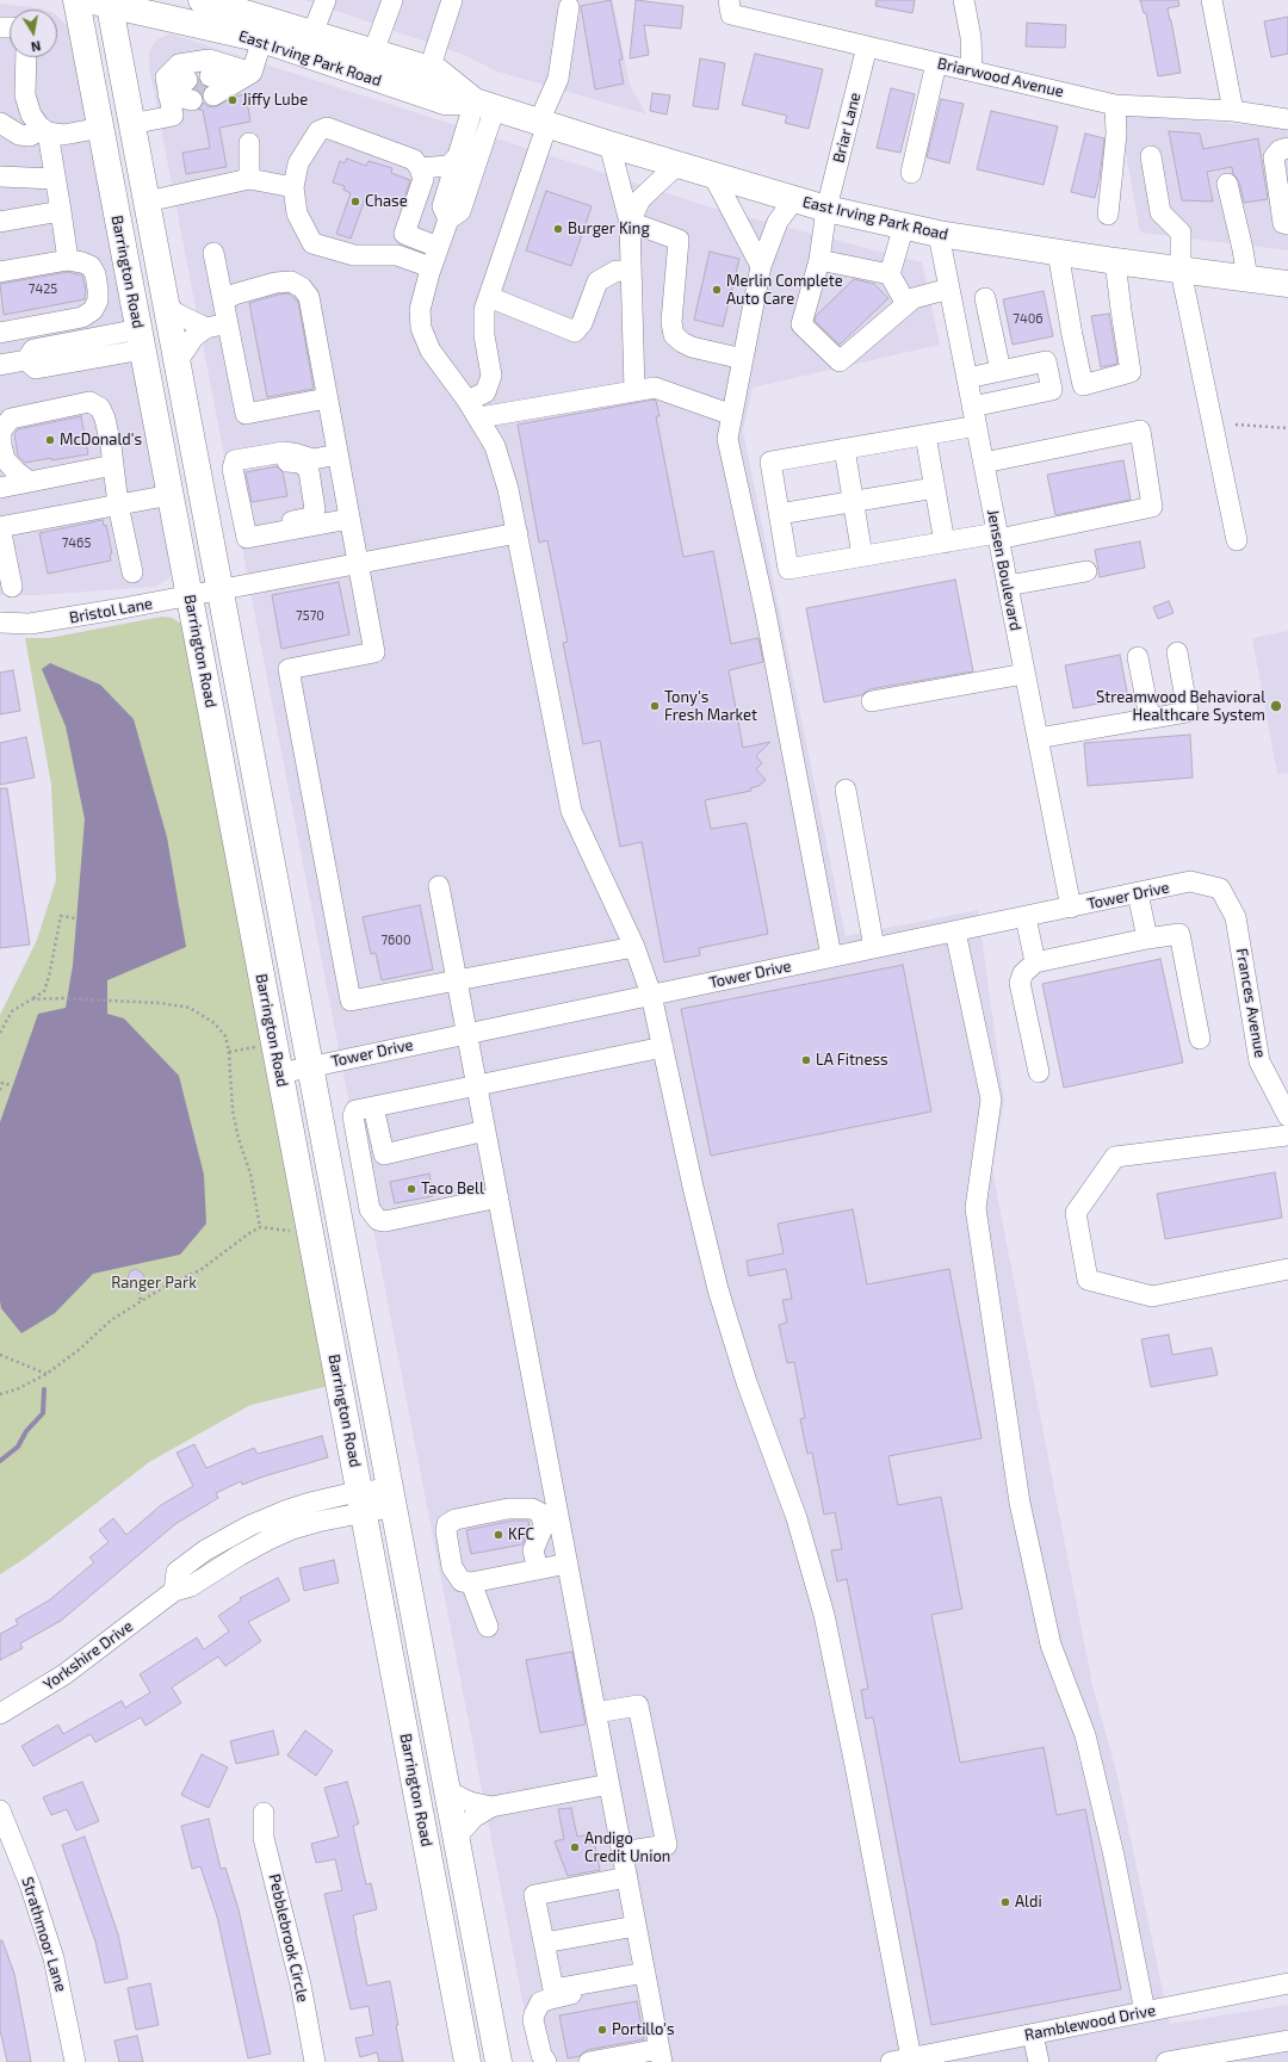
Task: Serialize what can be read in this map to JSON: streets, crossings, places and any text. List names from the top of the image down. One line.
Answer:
{"streets":{"main road":["East Irving Park Road","Barrington Road"],"street":["Briarwood Avenue","Briar Lane","Jensen Boulevard","Bristol Lane","Tower Drive","Frances Avenue","Yorkshire Drive","Strathmoor Lane","Pebblebrook Circle","Ramblewood Drive"]},"crossings":[["East Irving Park Road","Briar Lane"],["East Irving Park Road","Barrington Road"],["East Irving Park Road","Jensen Boulevard"],["Briarwood Avenue","Briar Lane"],["Barrington Road","Bristol Lane"],["Barrington Road","Tower Drive"],["Barrington Road","Yorkshire Drive"],["Jensen Boulevard","Tower Drive"],["Tower Drive","Frances Avenue"]],"parks":["Ranger Park"],"places":["Jiffy Lube","Chase","Burger King","Merlin Complete Auto Care","McDonald's","Tony's Fresh Market","Streamwood Behavioral Healthcare System","LA Fitness","Taco Bell","KFC","Andigo Credit Union","Aldi","Portillo's"],"house_numbers":["7425","7406","7465","7570","7600"],"north":"bottom"}
